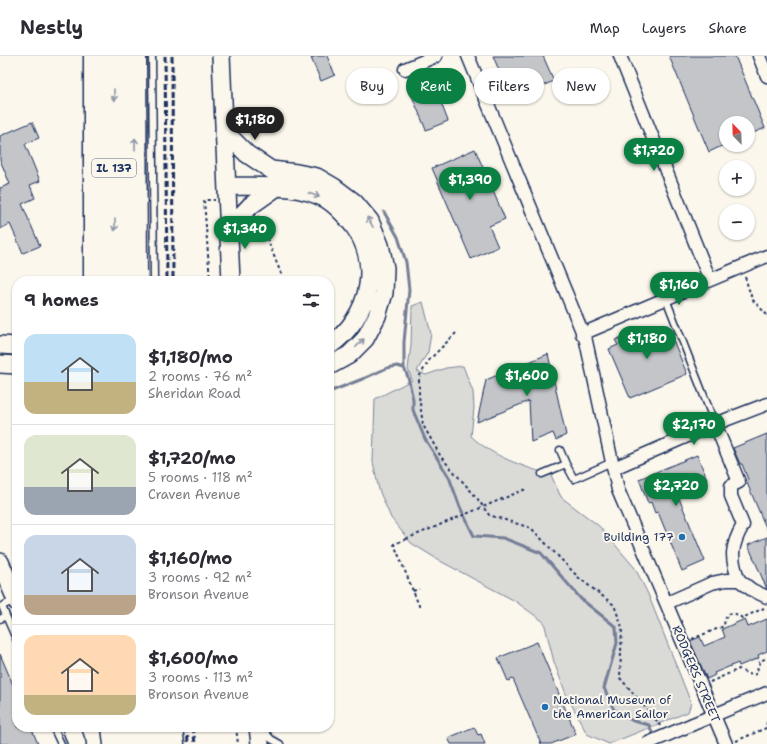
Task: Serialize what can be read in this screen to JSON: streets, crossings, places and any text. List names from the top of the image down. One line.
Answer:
{"streets":{"highway":["IL 137"],"street":["RODGERS STREET"]},"places":["Building 177","National Museum of the American Sailor"],"north":"top left","page":{"header":"Nestly","nav":["Map","Layers","Share"],"chip":["Buy","Rent","Filters","New"],"price":["$1,180","$1,720","$1,390","$1,340","$1,160","$1,180","$1,600","$2,170","$2,720"],"map_buttons":["+","−"],"heading":"9 homes","list":[{"name":"$1,180/mo","note":"2 rooms · 76 m² · Sheridan Road"},{"name":"$1,720/mo","note":"5 rooms · 118 m² · Craven Avenue"},{"name":"$1,160/mo","note":"3 rooms · 92 m² · Bronson Avenue"},{"name":"$1,600/mo","note":"3 rooms · 113 m² · Bronson Avenue"}]}}
